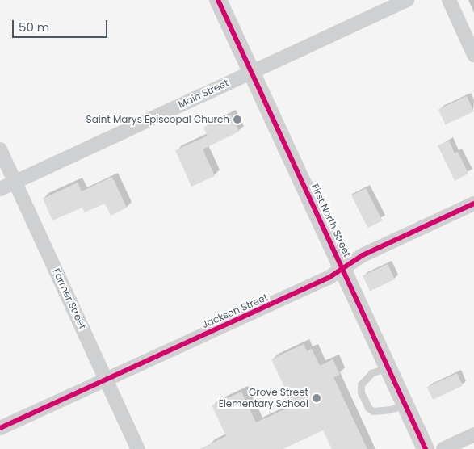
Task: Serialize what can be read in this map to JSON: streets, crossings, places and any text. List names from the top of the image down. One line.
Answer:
{"streets":{"street":["Main Street","First North Street","Farmer Street","Jackson Street"]},"crossings":[["Main Street","First North Street"],["Main Street","Farmer Street"],["First North Street","Jackson Street"],["Farmer Street","Jackson Street"]],"places":["Saint Marys Episcopal Church","Grove Street Elementary School"],"scale_bar":"50 m"}
